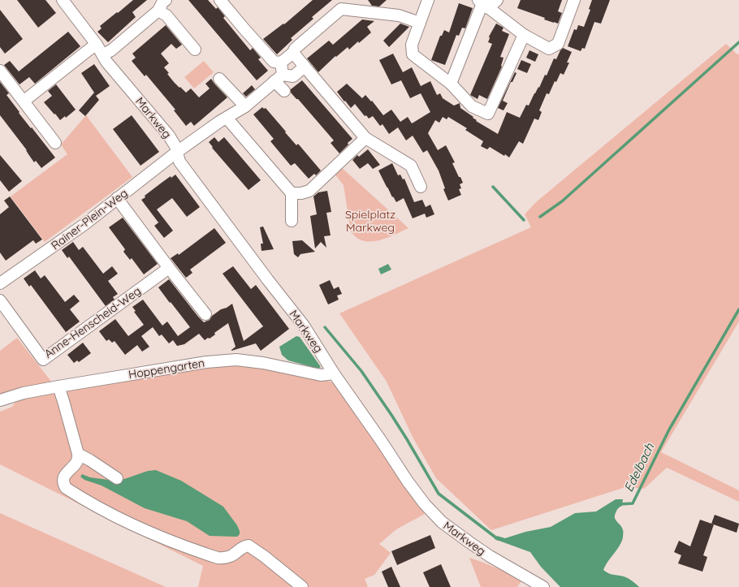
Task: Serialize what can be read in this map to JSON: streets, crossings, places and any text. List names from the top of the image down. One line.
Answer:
{"streets":{"street":["Markweg","Rainer-Plein-Weg","Anne-Henscheid-Weg","Hoppengarten"]},"crossings":[["Markweg","Rainer-Plein-Weg"],["Markweg","Hoppengarten"]],"water":["Edelbach"],"parks":["Spielplatz Markweg"]}
